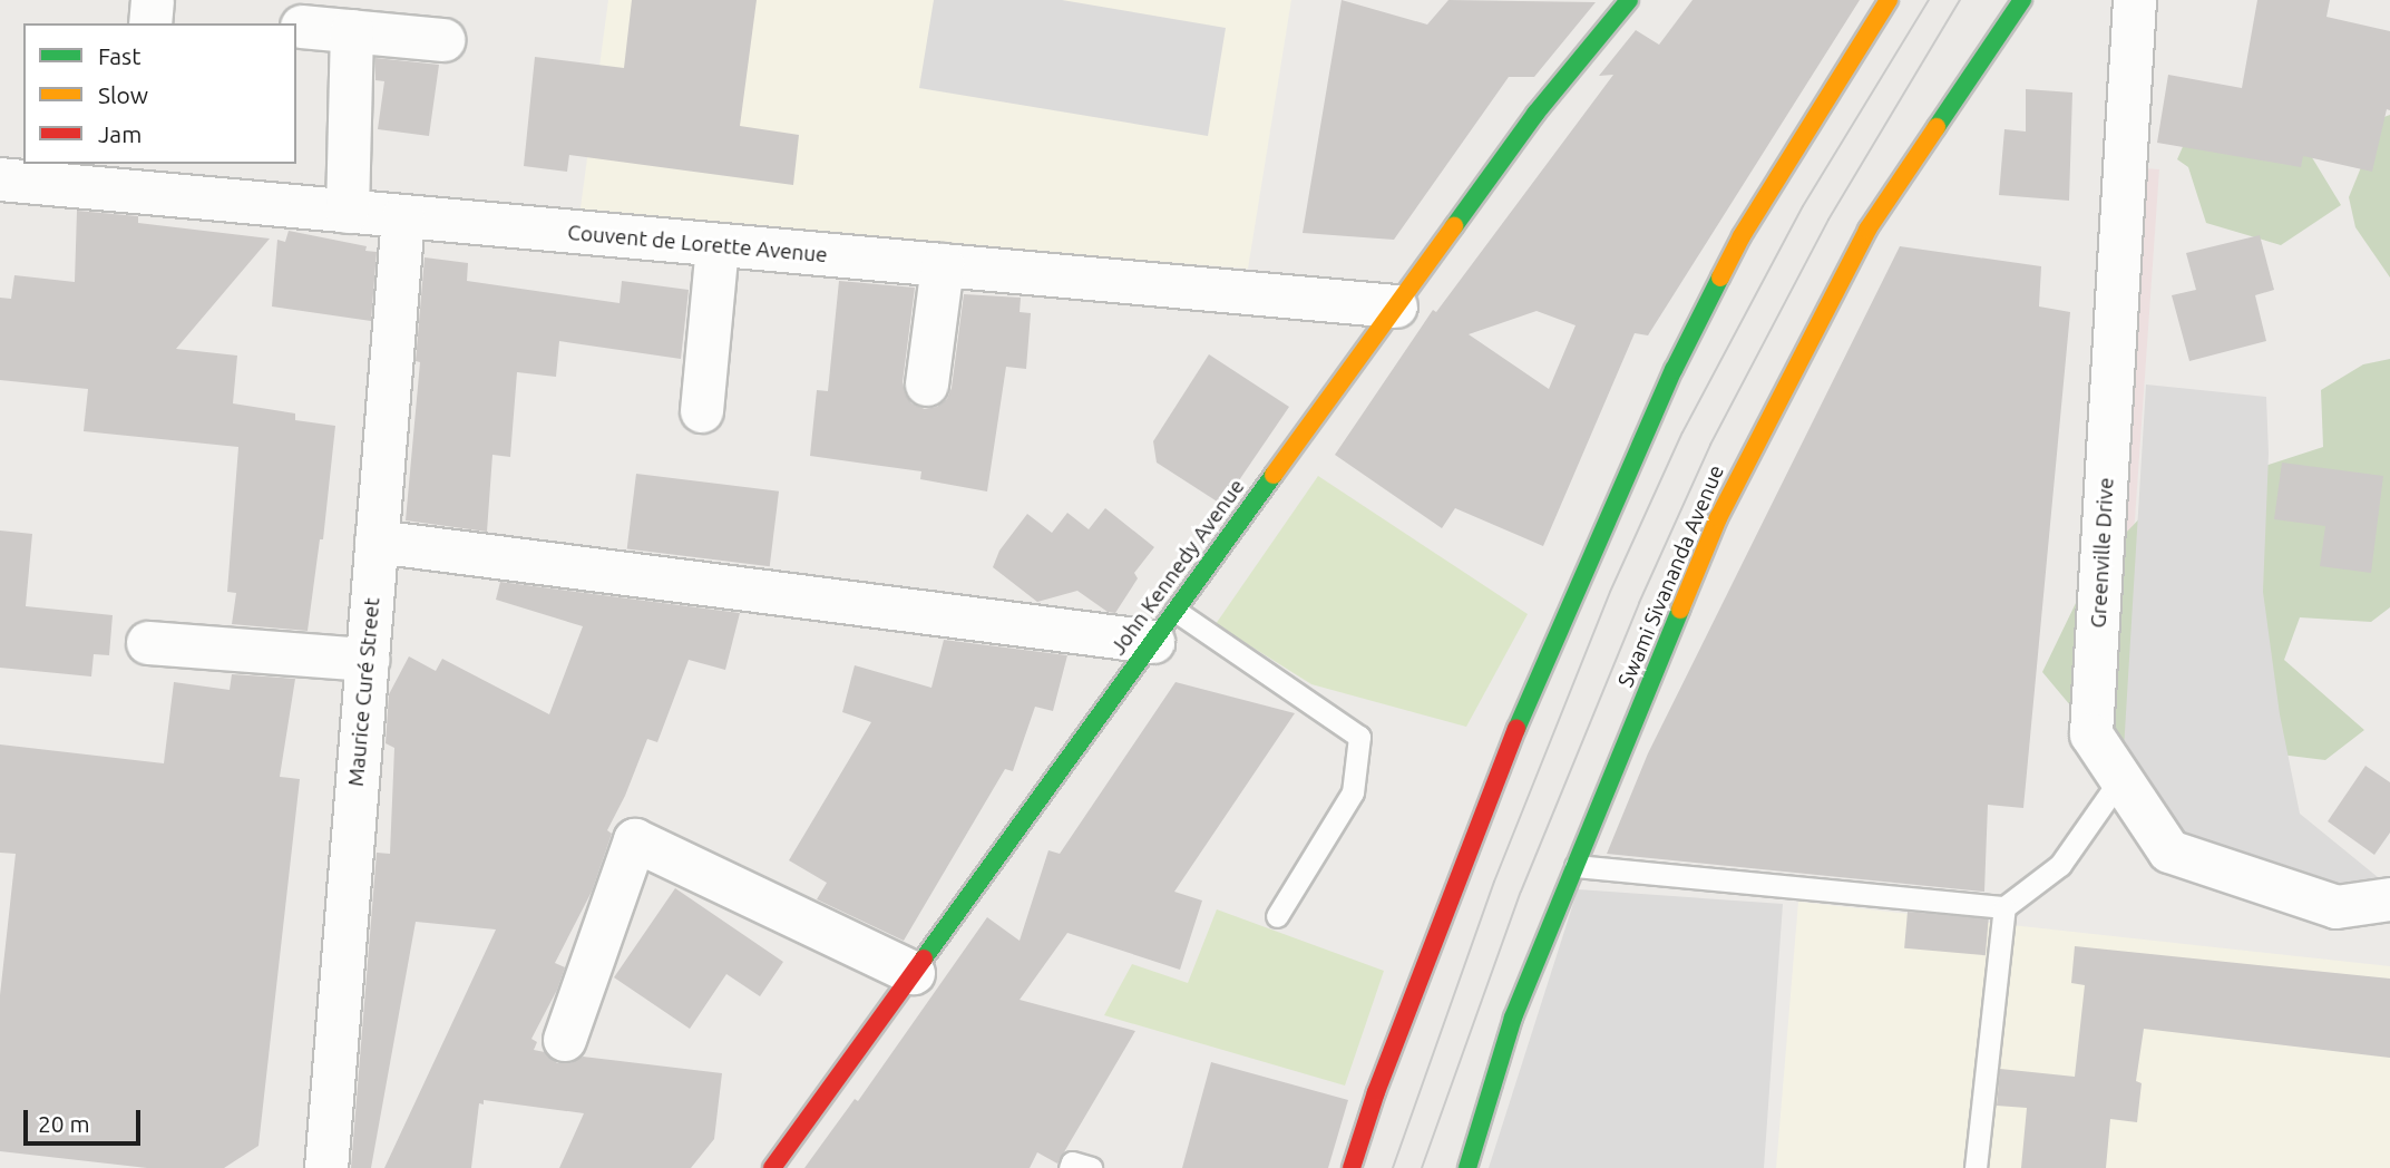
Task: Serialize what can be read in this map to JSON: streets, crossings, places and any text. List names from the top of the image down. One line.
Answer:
{"streets":{"street":["Couvent de Lorette Avenue","Greenville Drive","John Kennedy Avenue","Swami Sivananda Avenue","Maurice Curé Street"]},"crossings":[["Couvent de Lorette Avenue","John Kennedy Avenue"],["Couvent de Lorette Avenue","Maurice Curé Street"]],"legend":["Fast","Slow","Jam"],"scale_bar":"20 m"}
